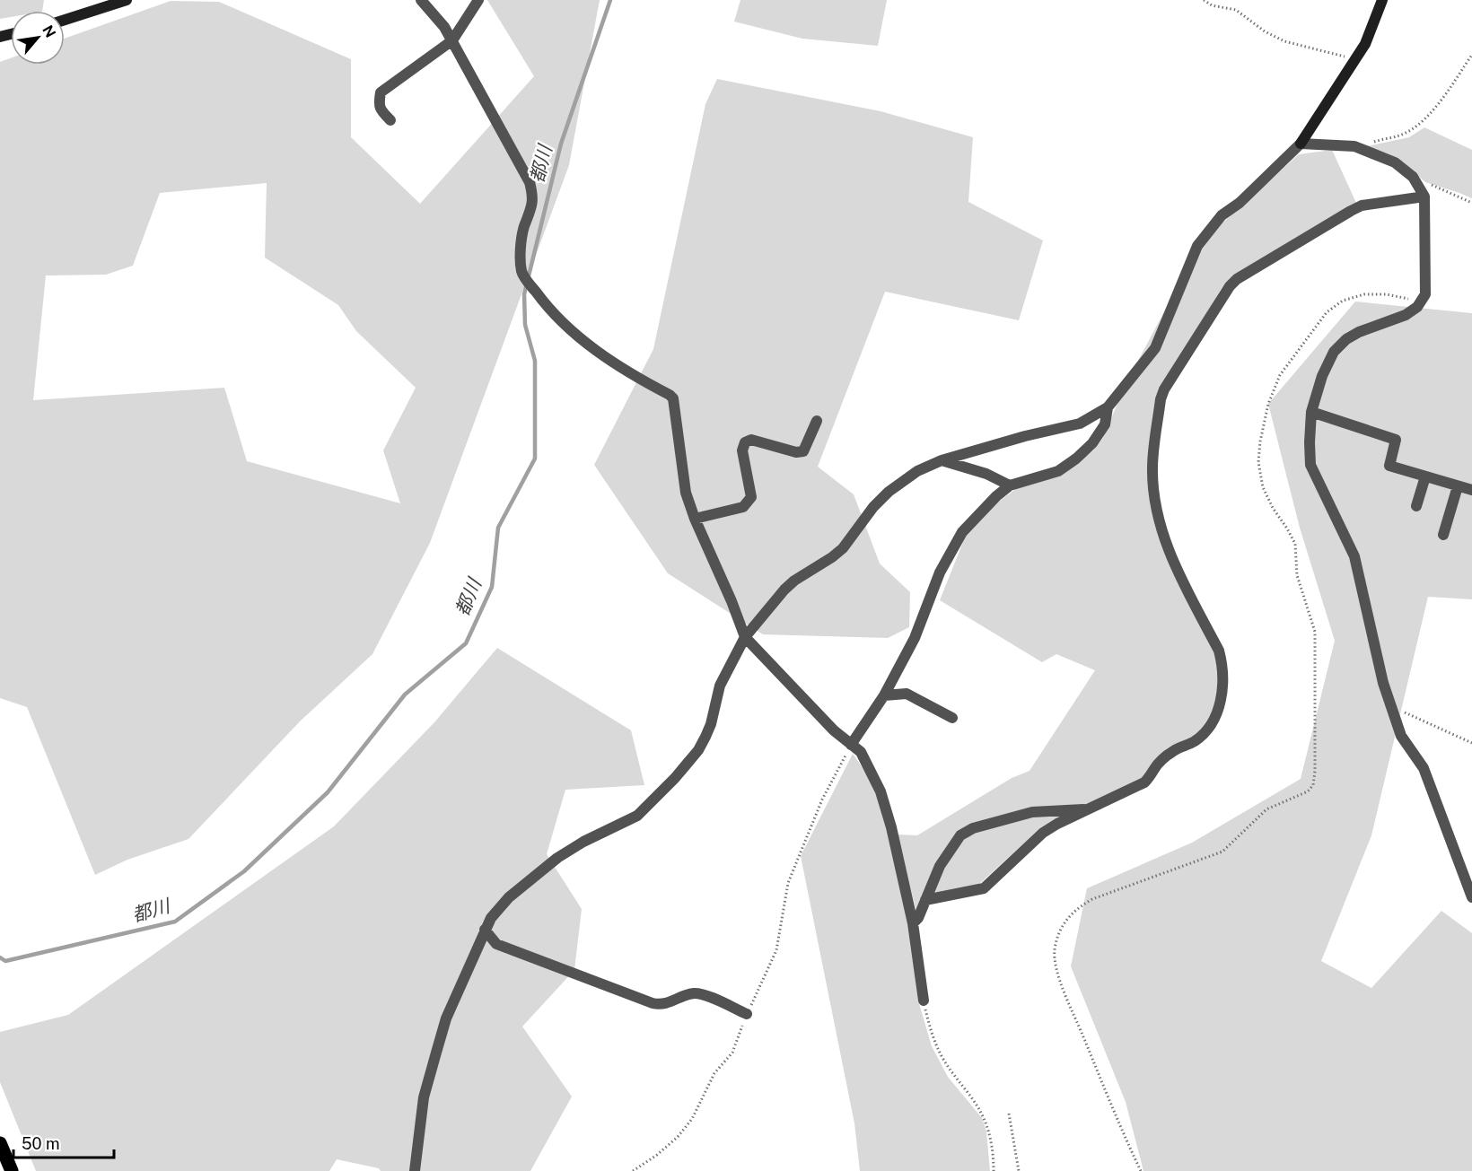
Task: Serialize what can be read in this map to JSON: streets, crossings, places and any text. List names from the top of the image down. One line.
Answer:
{"water":["都川"],"scale_bar":"50 m","north":"top right"}
